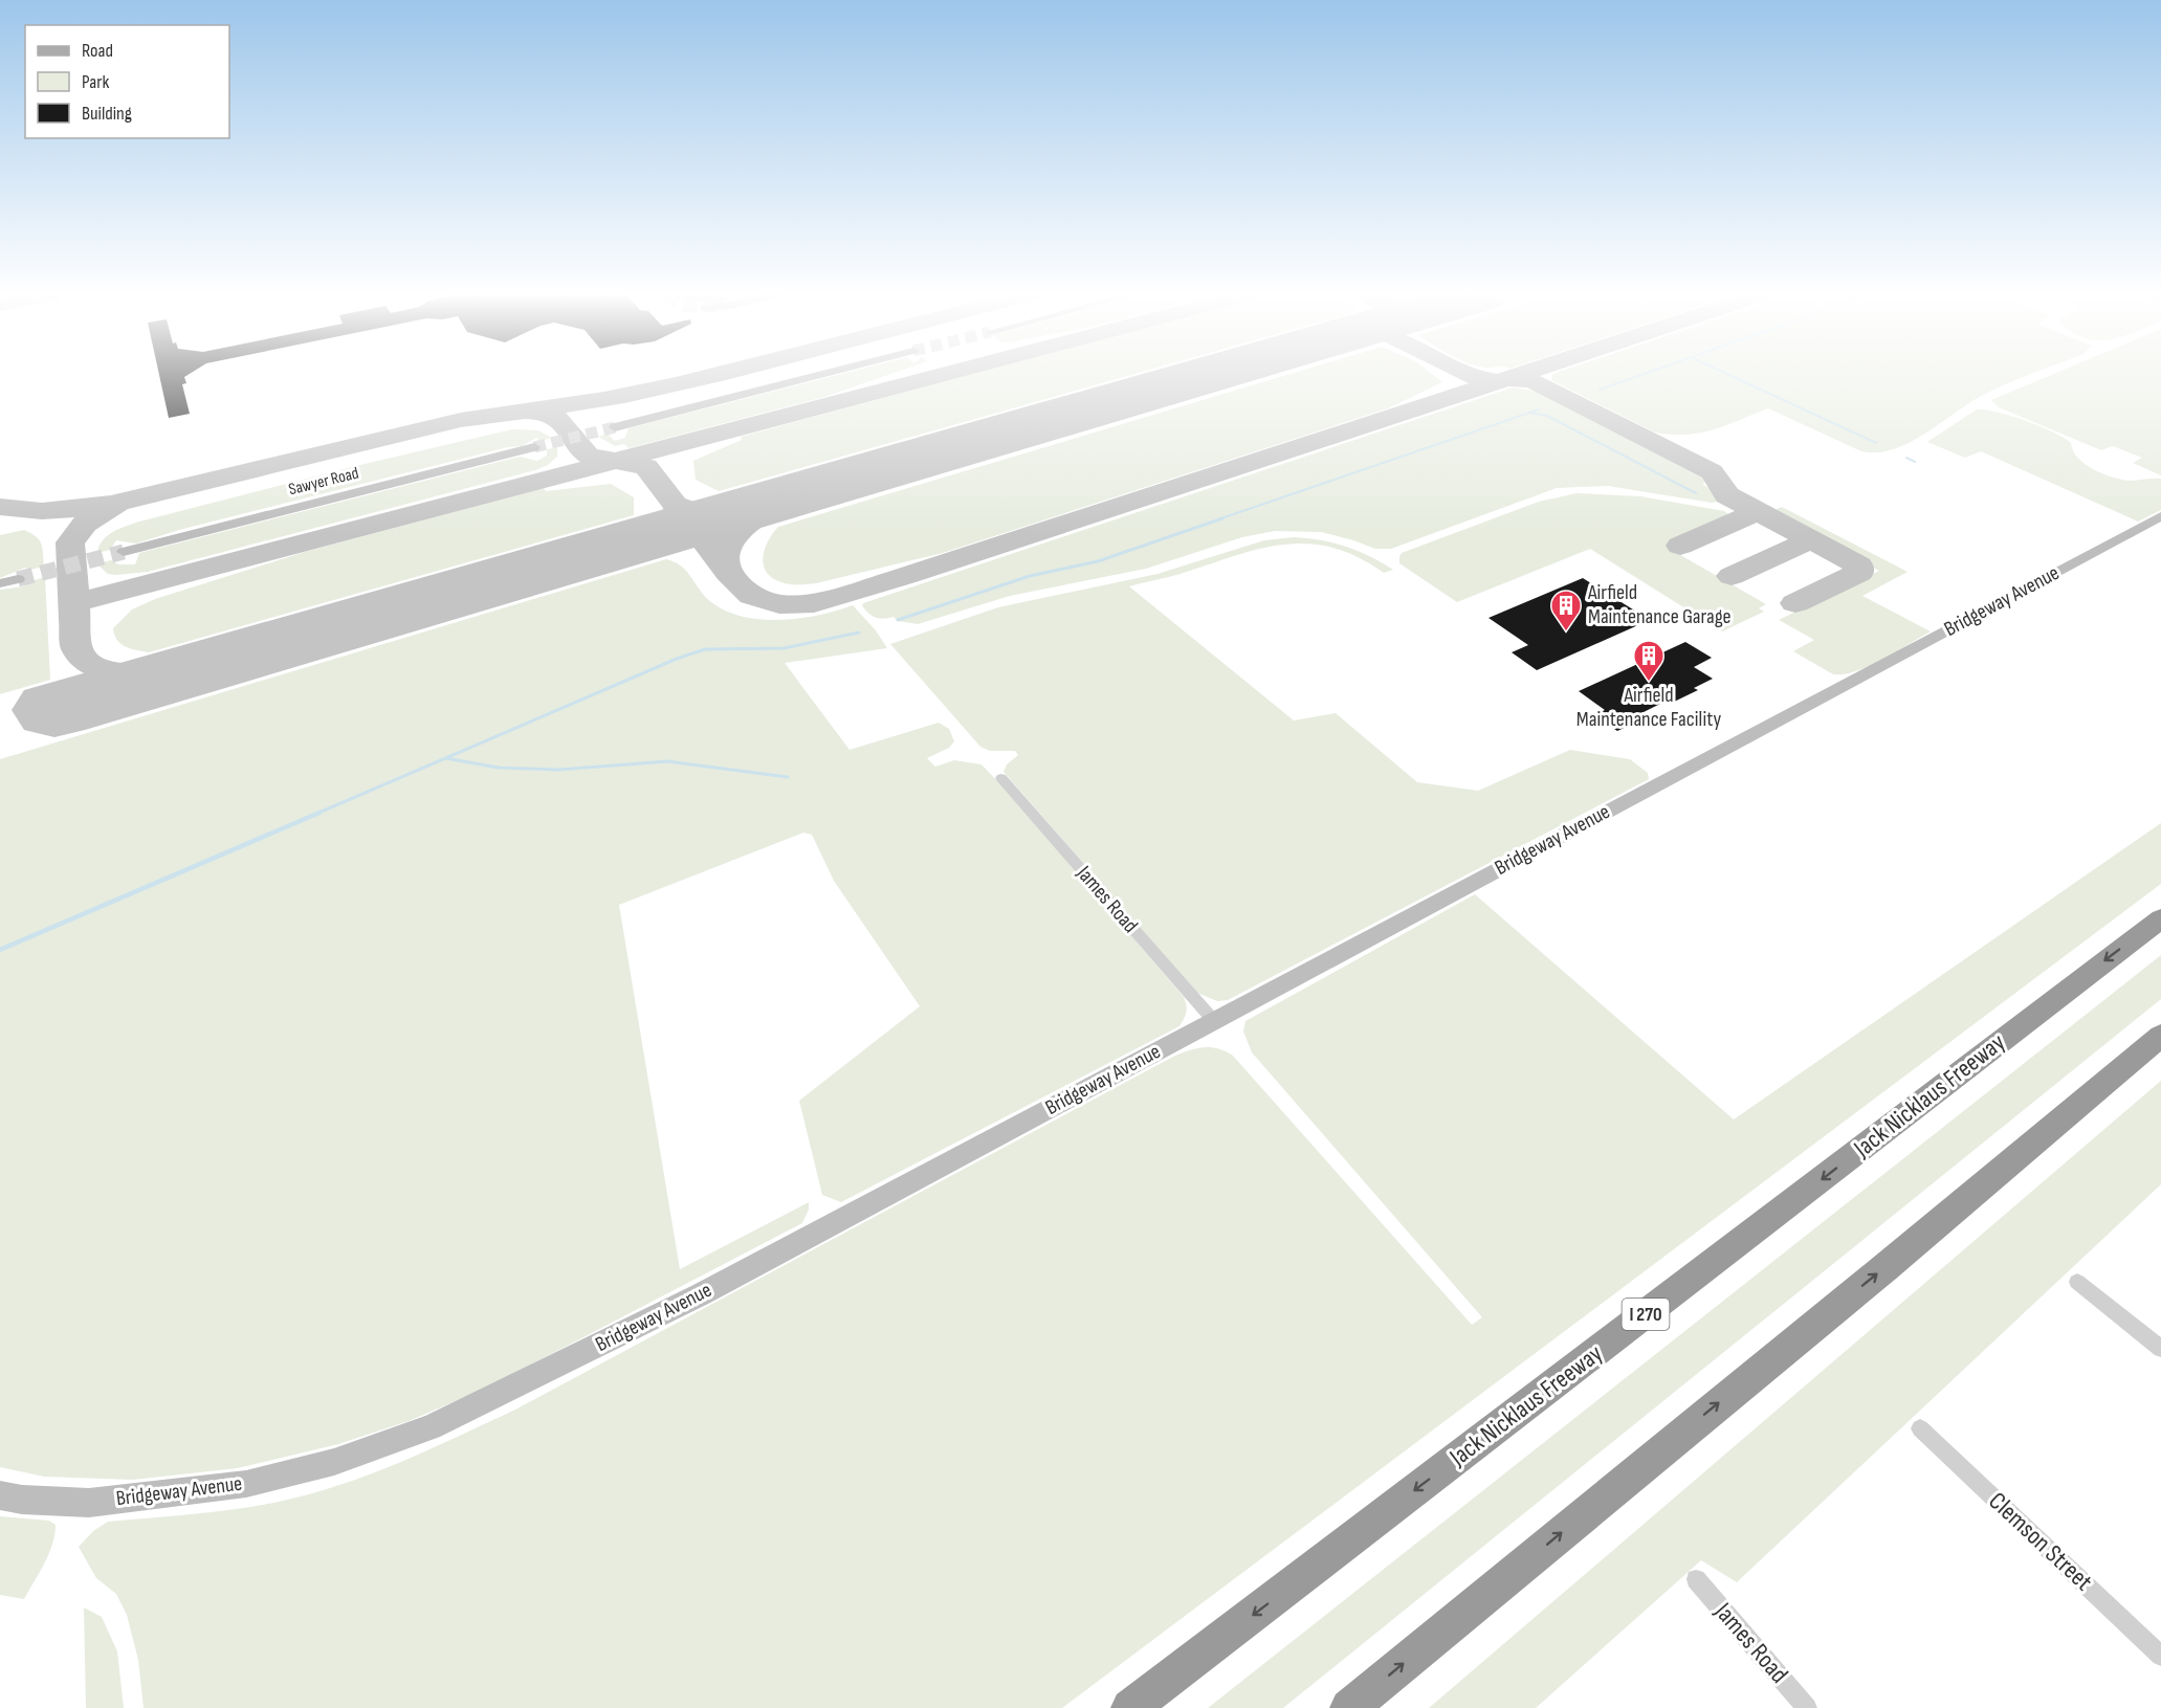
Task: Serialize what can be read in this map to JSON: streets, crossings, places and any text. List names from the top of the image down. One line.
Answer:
{"streets":{"highway":["Jack Nicklaus Freeway","I 270"],"street":["Sawyer Road","Bridgeway Avenue","James Road","Clemson Street"]},"crossings":[["Bridgeway Avenue","James Road"]],"places":{"building":["Airfield Maintenance Garage","Airfield Maintenance Facility"]},"legend":["Road","Park","Building"]}
